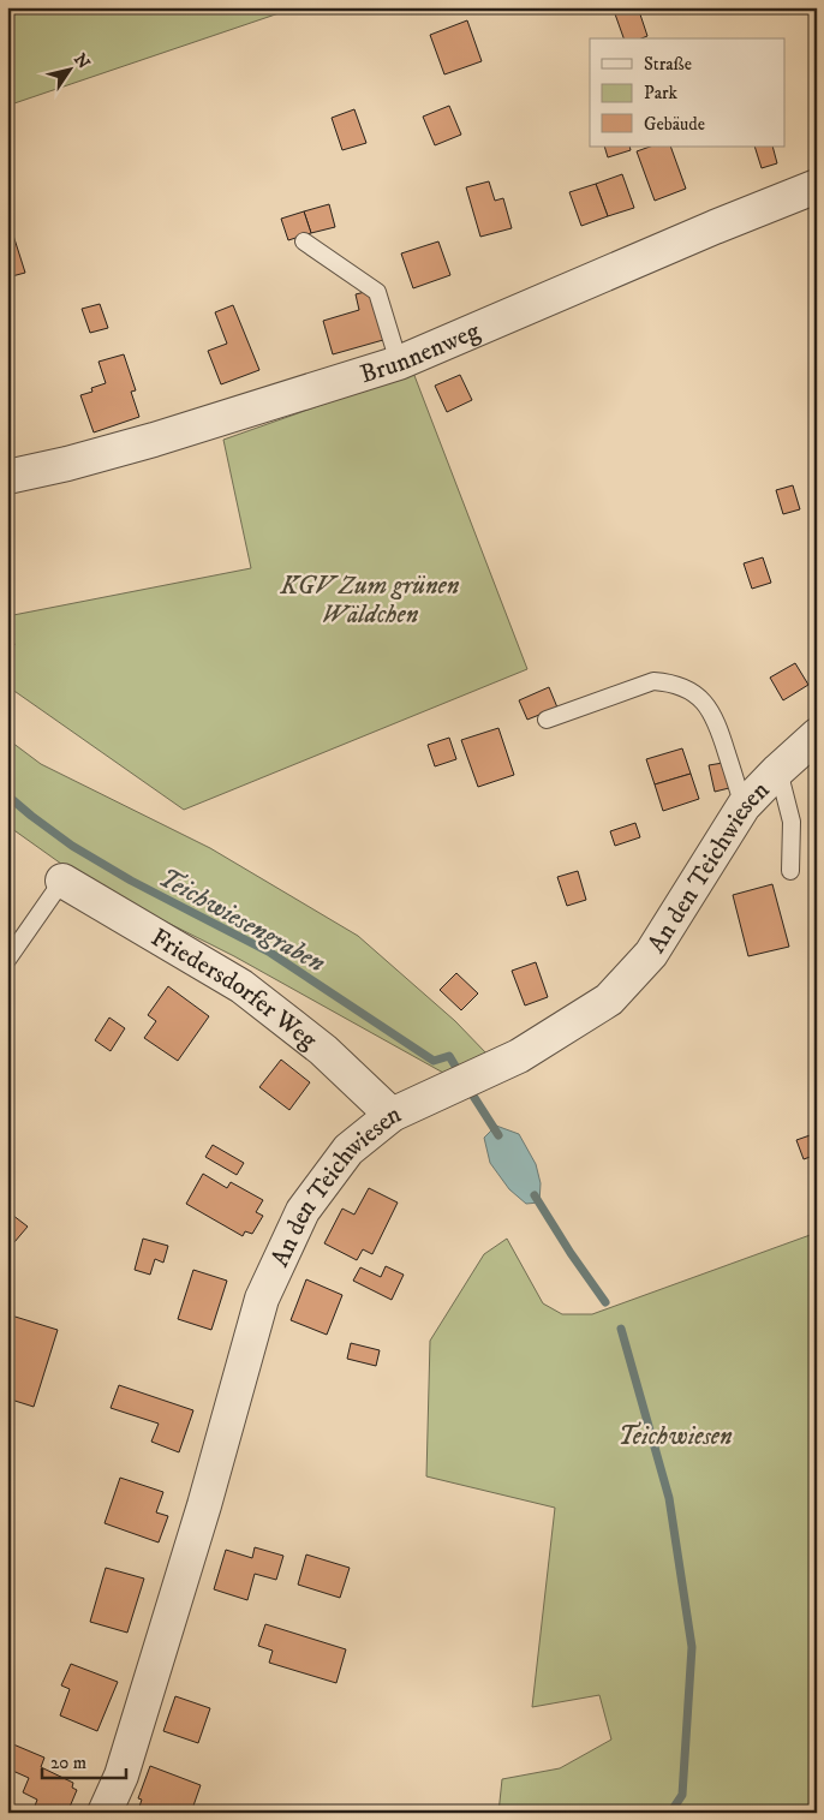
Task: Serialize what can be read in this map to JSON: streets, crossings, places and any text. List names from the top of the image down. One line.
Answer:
{"streets":{"street":["Brunnenweg","An den Teichwiesen","Friedersdorfer Weg"]},"crossings":[["An den Teichwiesen","Friedersdorfer Weg"]],"water":["Teichwiesengraben"],"parks":["KGV Zum grünen Wäldchen","Teichwiesen"],"legend":["Straße","Park","Gebäude"],"scale_bar":"20 m","north":"top right"}
